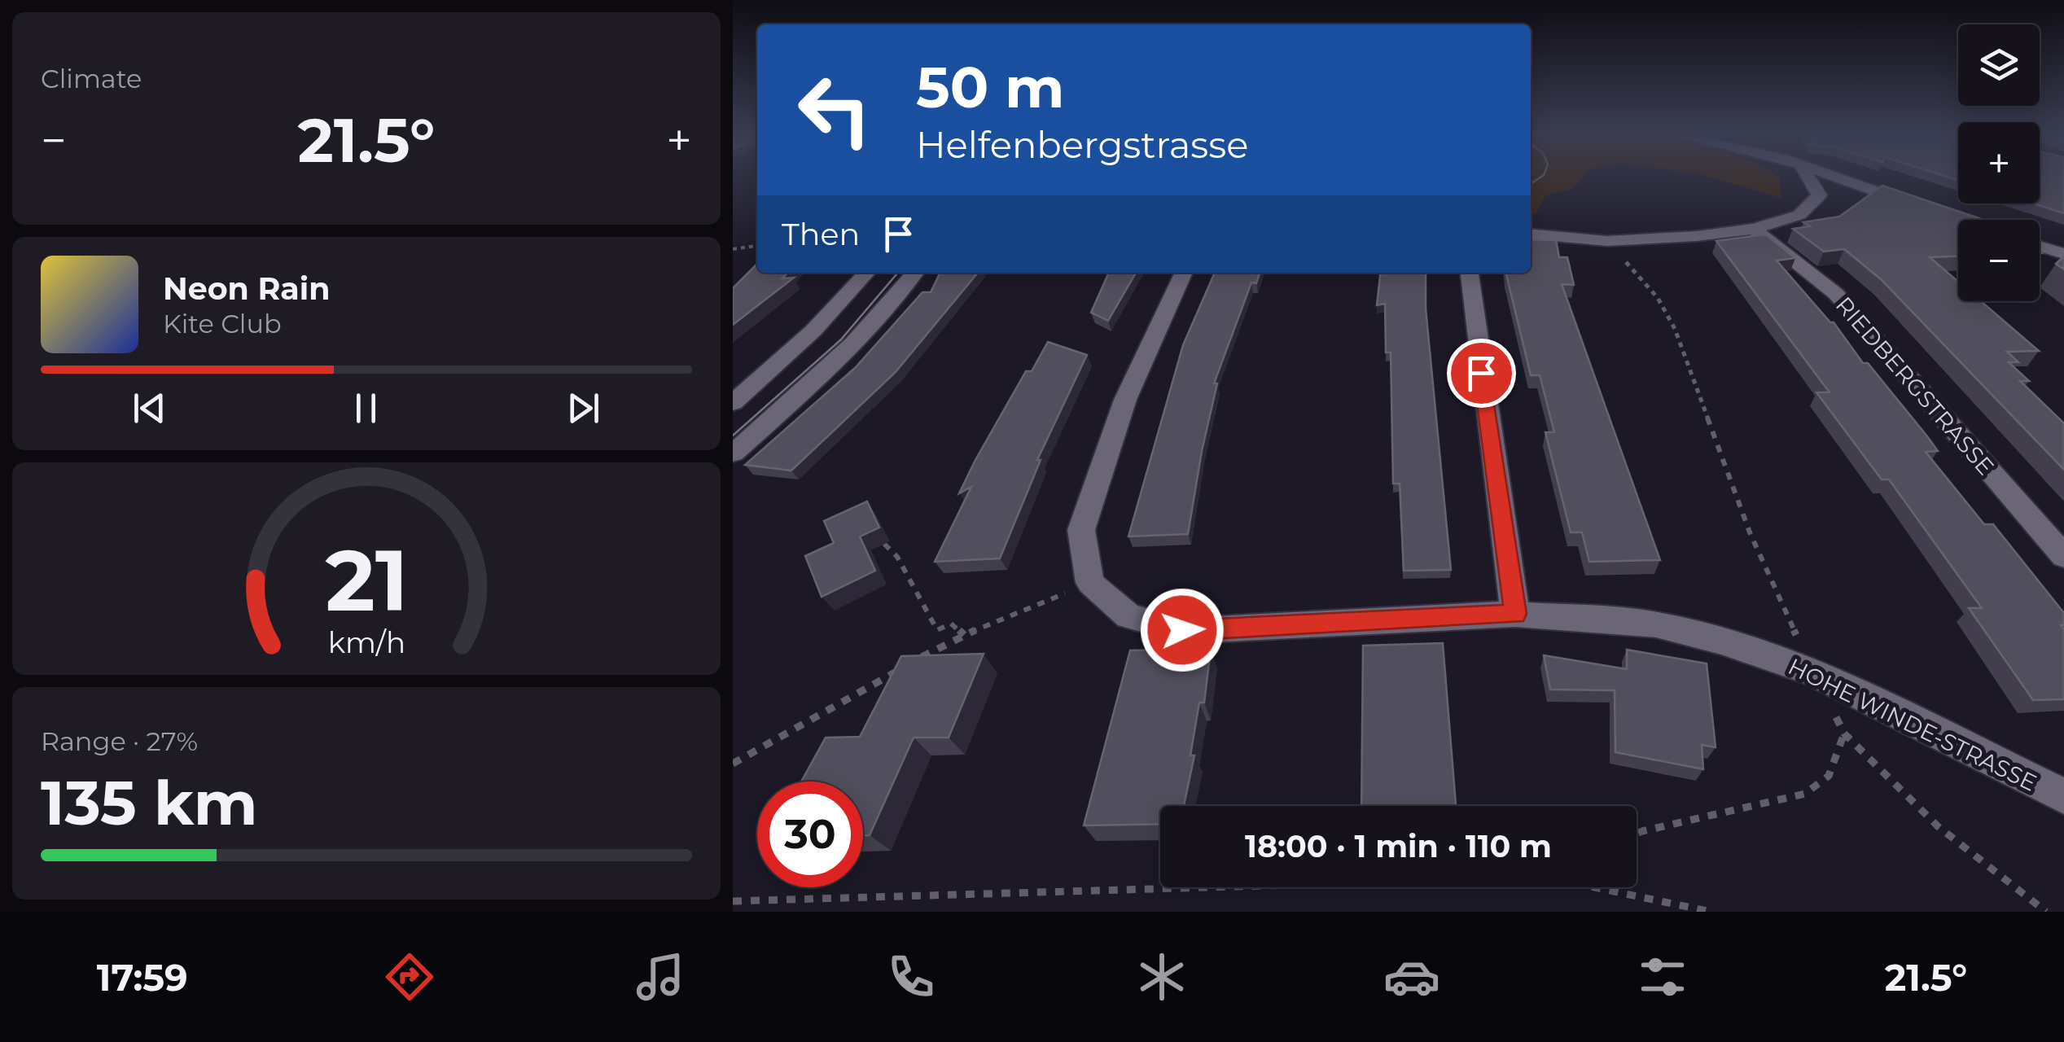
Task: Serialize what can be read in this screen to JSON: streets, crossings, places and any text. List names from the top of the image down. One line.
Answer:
{"streets":{"street":["RIEDBERGSTRASSE","HOHE WINDE-STRASSE"]},"page":{"tile":["Climate",["Range · 27%","135 km"]],"map_buttons":["+","−"],"turn":["50 m","Helfenbergstrasse"],"heat":["−","21.5°","+"],"then":"Then","song":["Neon Rain","Kite Club"],"limit":"30","trip":"18:00 · 1 min · 110 m","tabs":["17:59","21.5°"],"gauge":["21","km/h"]}}
